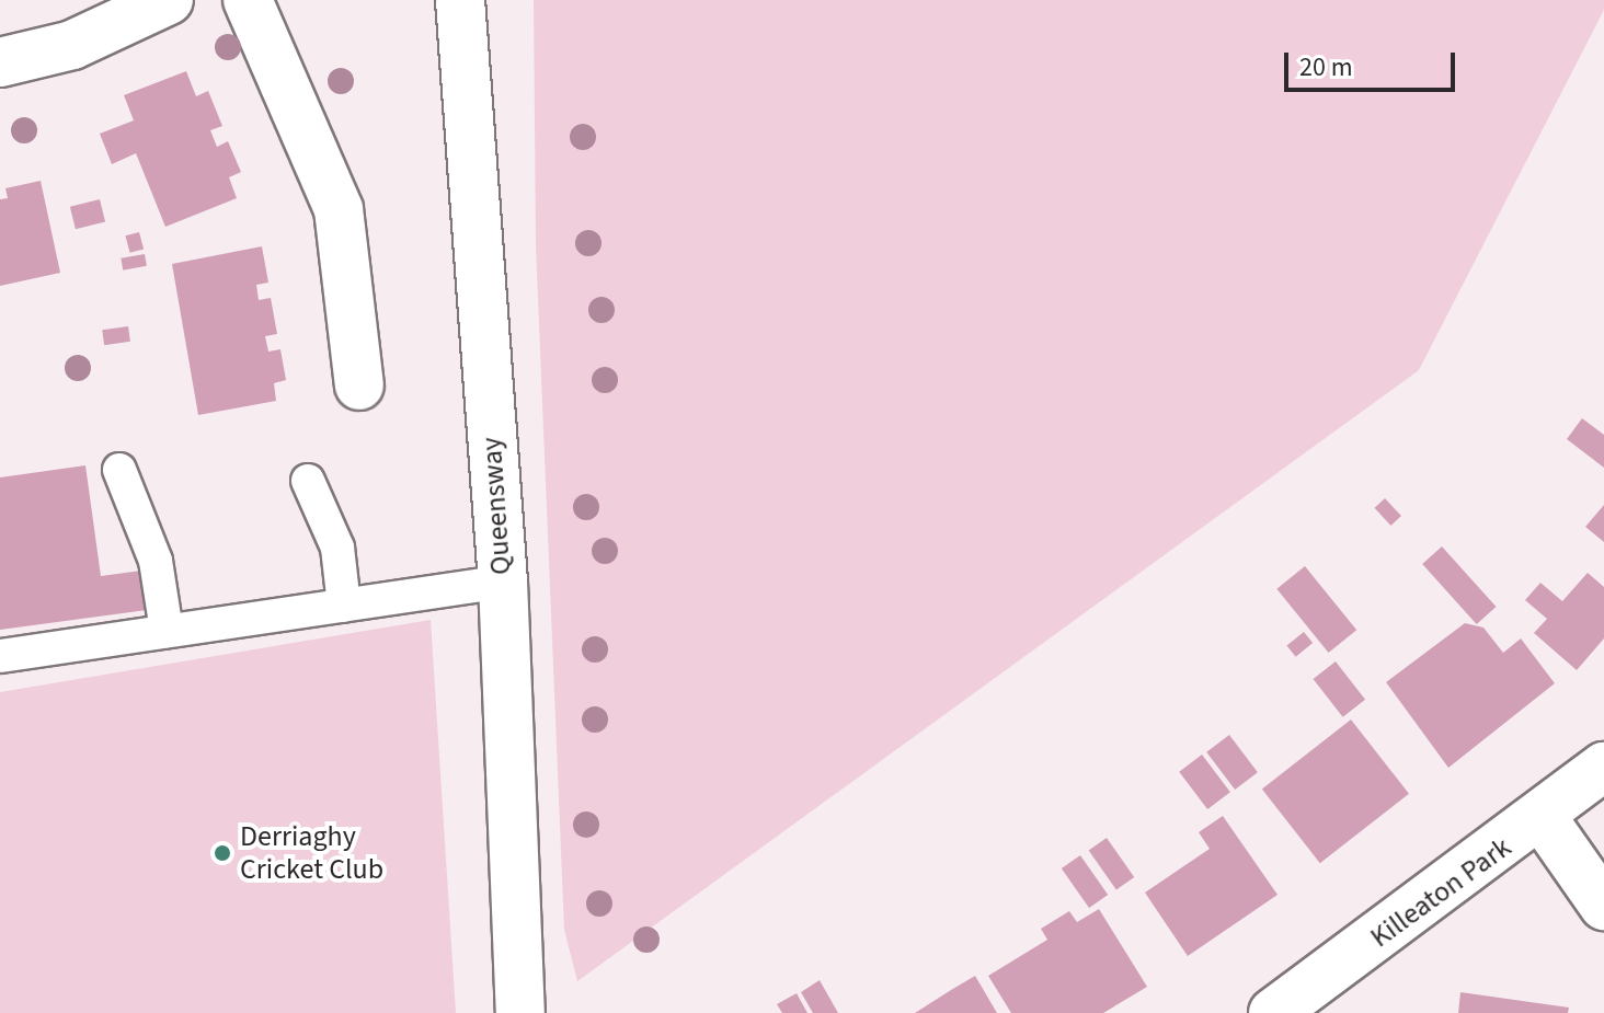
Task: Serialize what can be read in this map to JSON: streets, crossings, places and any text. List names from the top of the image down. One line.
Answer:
{"streets":{"street":["Queensway","Killeaton Park"]},"places":["Derriaghy Cricket Club"],"scale_bar":"20 m"}
